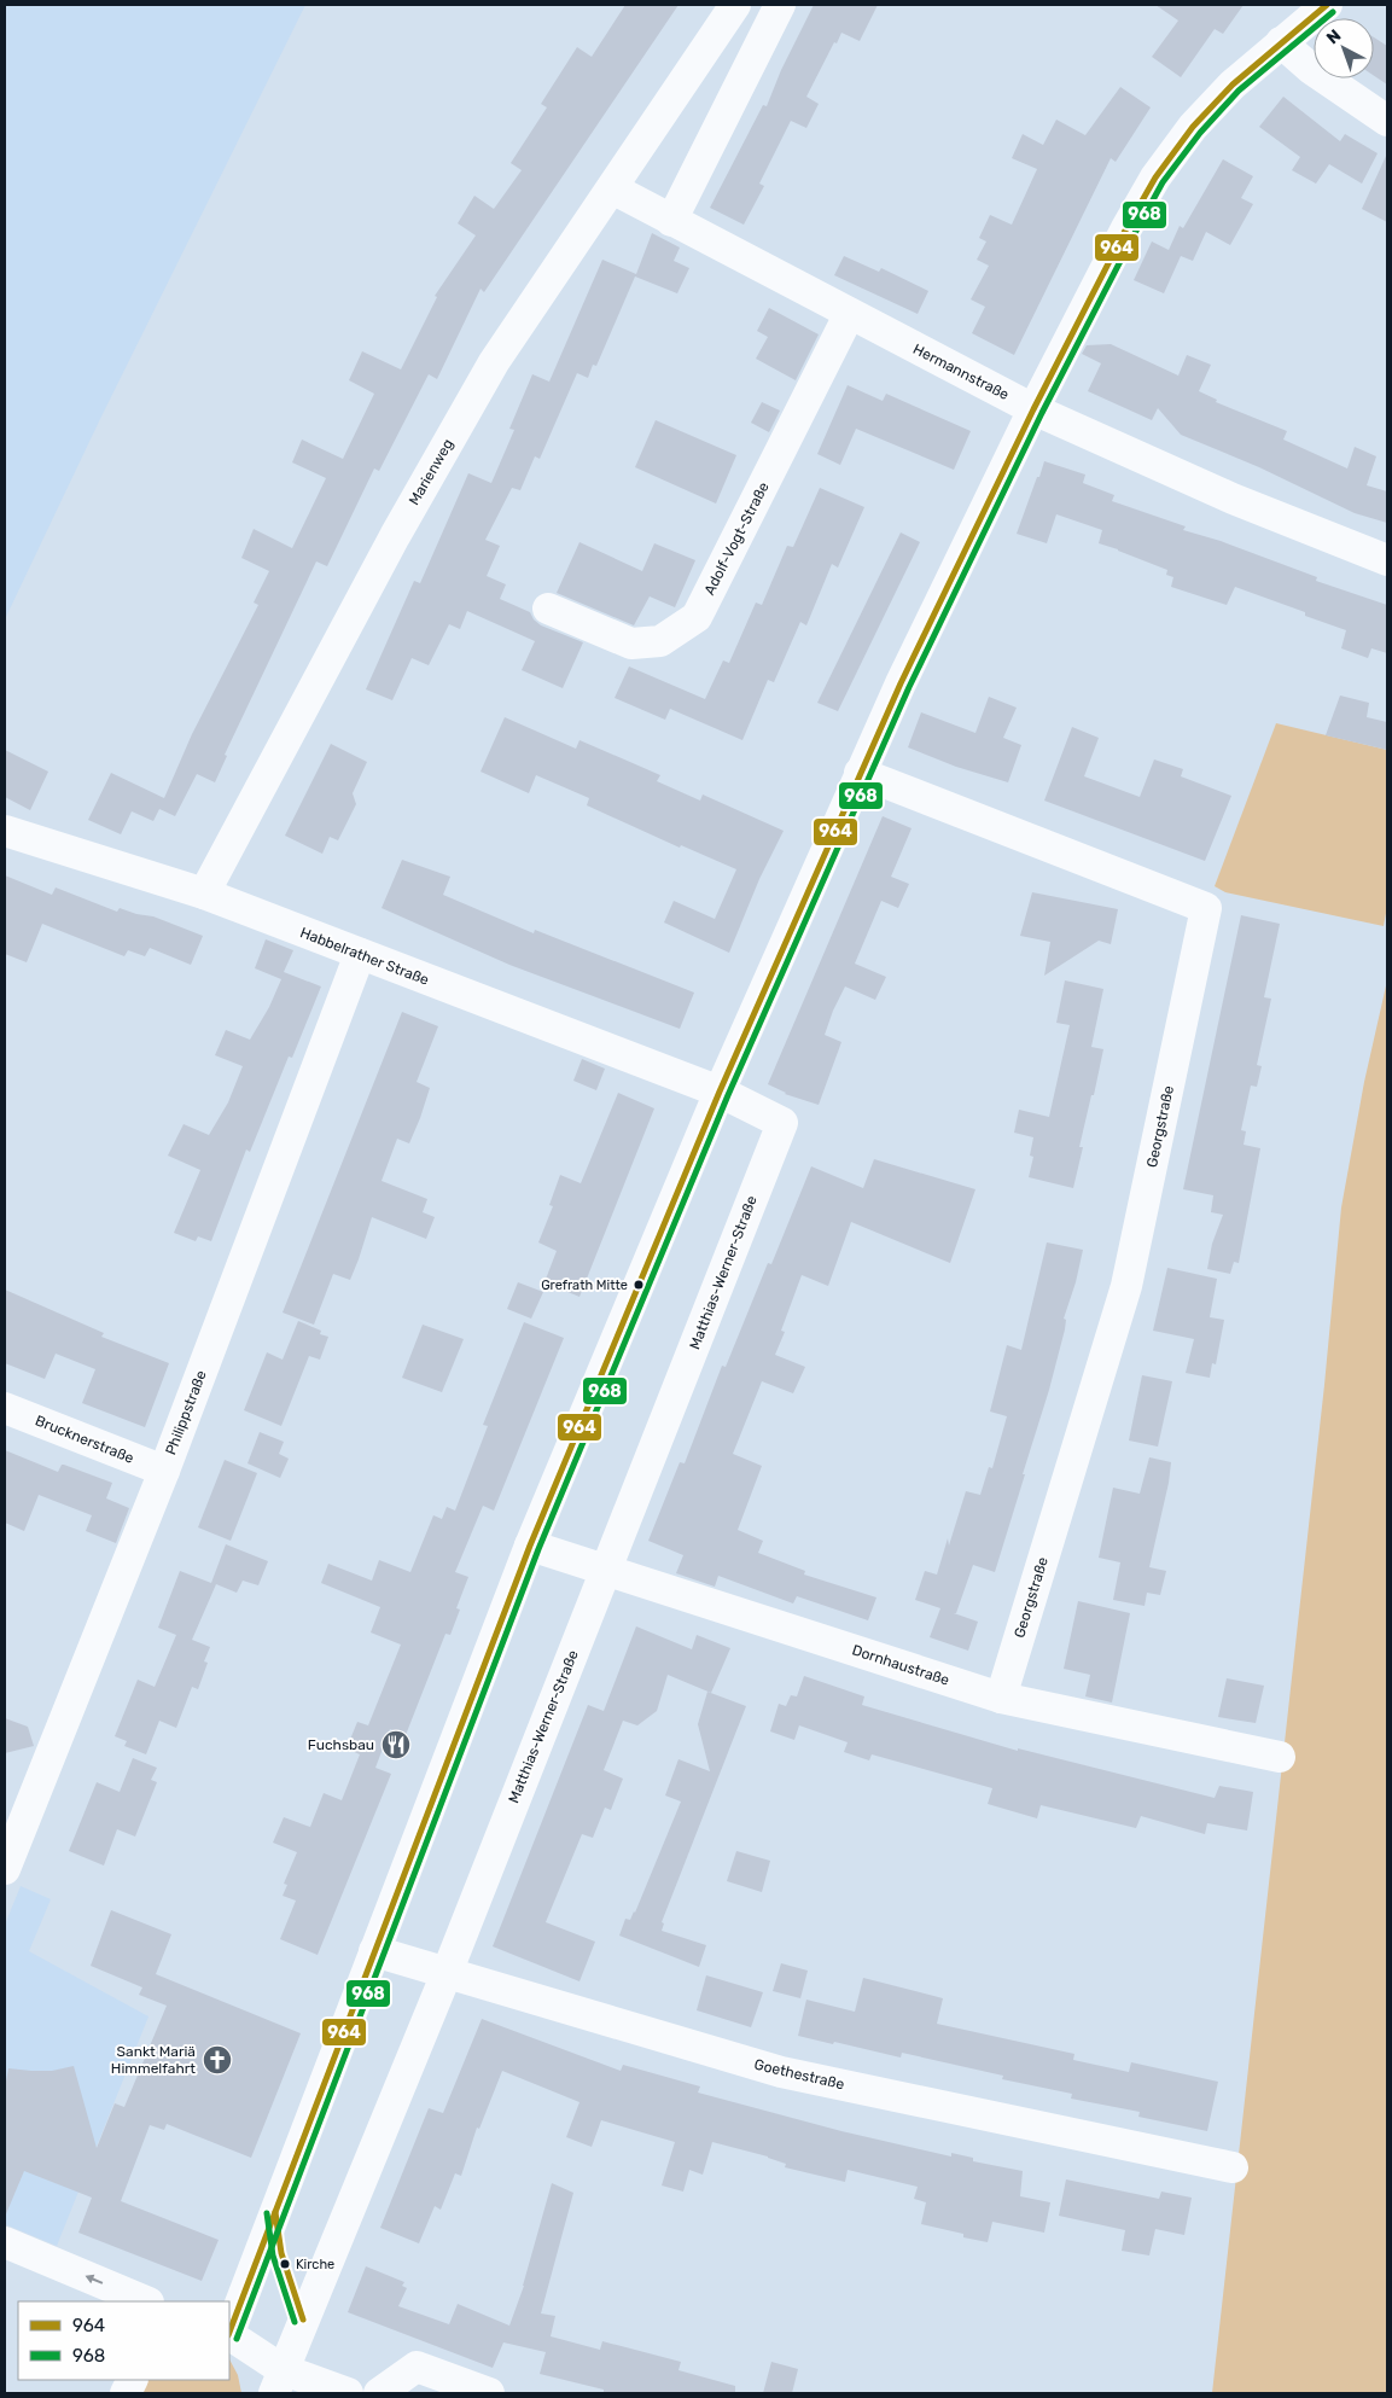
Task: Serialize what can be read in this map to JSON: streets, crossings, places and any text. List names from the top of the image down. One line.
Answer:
{"streets":{"street":["Hermannstraße","Marienweg","Adolf-Vogt-Straße","Habbelrather Straße","Georgstraße","Matthias-Werner-Straße","Philippstraße","Brucknerstraße","Dornhaustraße","Goethestraße"]},"crossings":[["Hermannstraße","Marienweg"],["Hermannstraße","Adolf-Vogt-Straße"],["Marienweg","Habbelrather Straße"],["Habbelrather Straße","Matthias-Werner-Straße"],["Habbelrather Straße","Philippstraße"],["Georgstraße","Dornhaustraße"],["Matthias-Werner-Straße","Dornhaustraße"],["Matthias-Werner-Straße","Goethestraße"],["Philippstraße","Brucknerstraße"]],"places":{"other":["Grefrath Mitte","Kirche"],"restaurant":["Fuchsbau"],"church":["Sankt Mariä Himmelfahrt"]},"lines":["transit line 964","transit line 968"],"legend":["964","968"],"north":"top left"}
